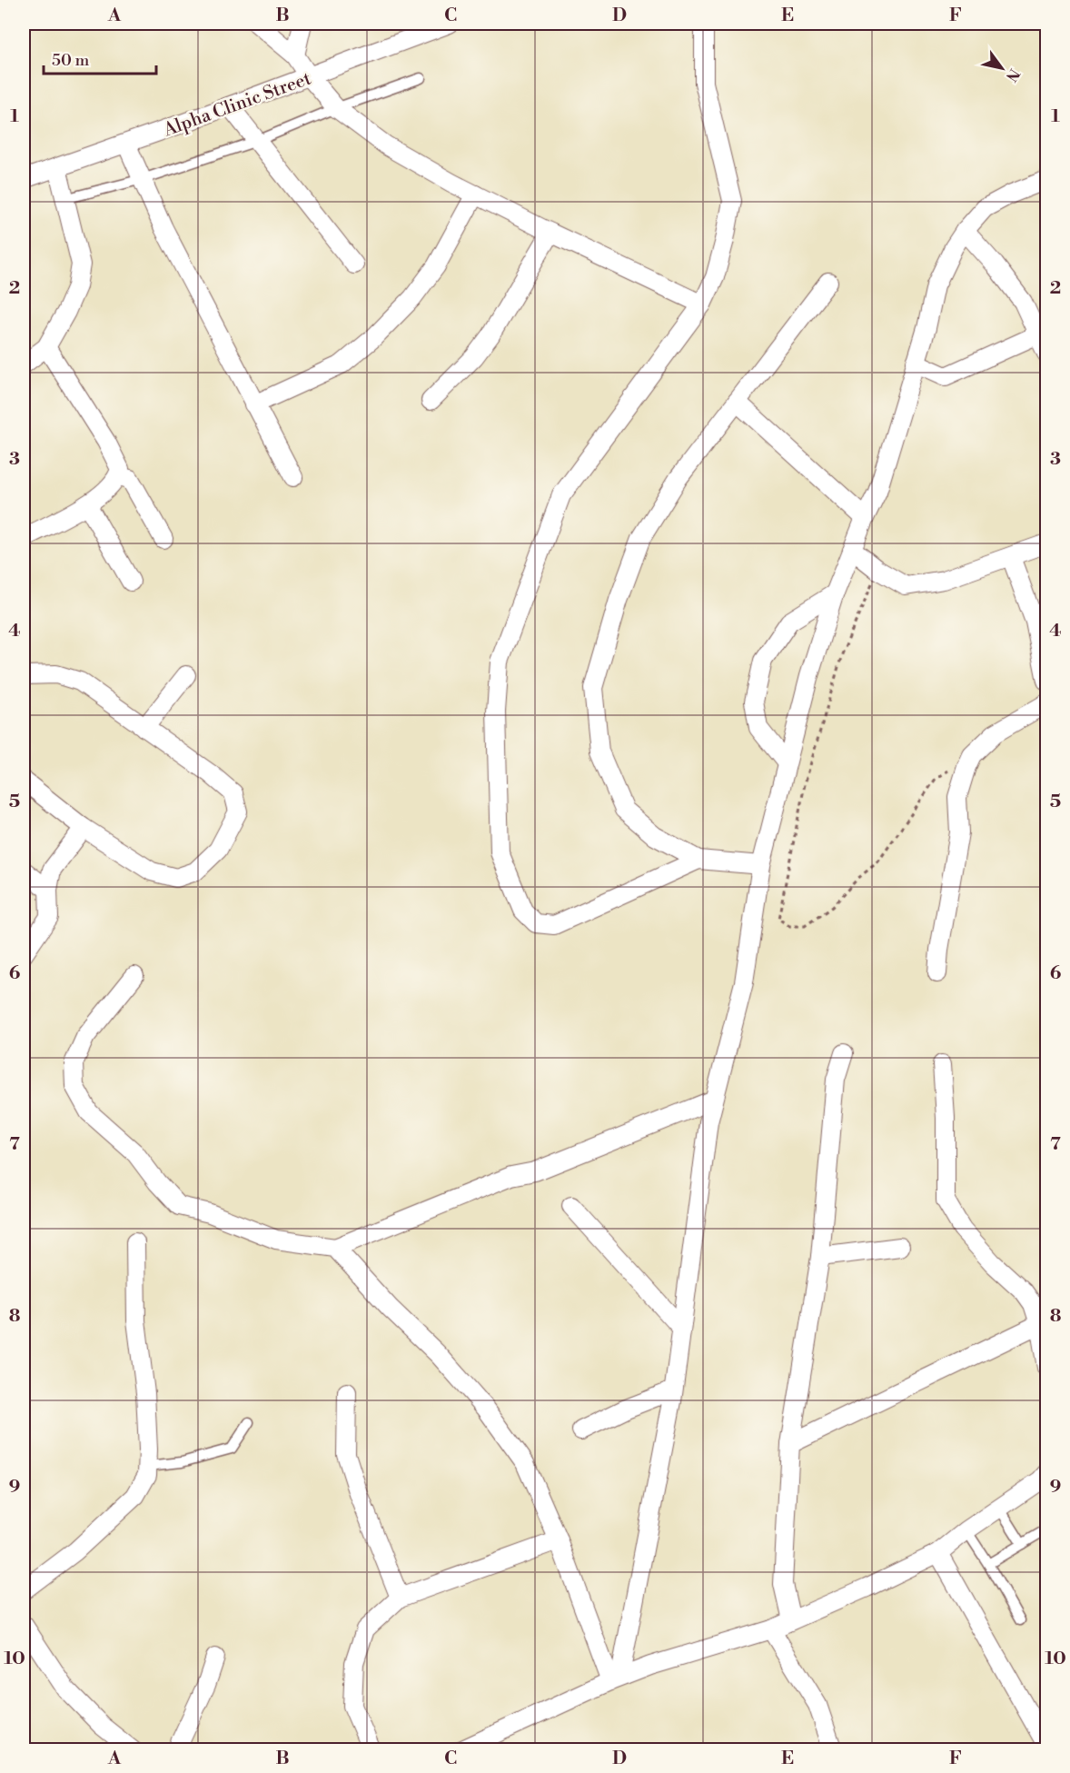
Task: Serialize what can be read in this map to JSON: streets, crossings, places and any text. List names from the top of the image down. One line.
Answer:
{"streets":{"street":["Alpha Clinic Street"]},"scale_bar":"50 m","north":"bottom right","grid":{"columns":["A","B","C","D","E","F"],"rows":["1","2","3","4","5","6","7","8","9","10"]}}
